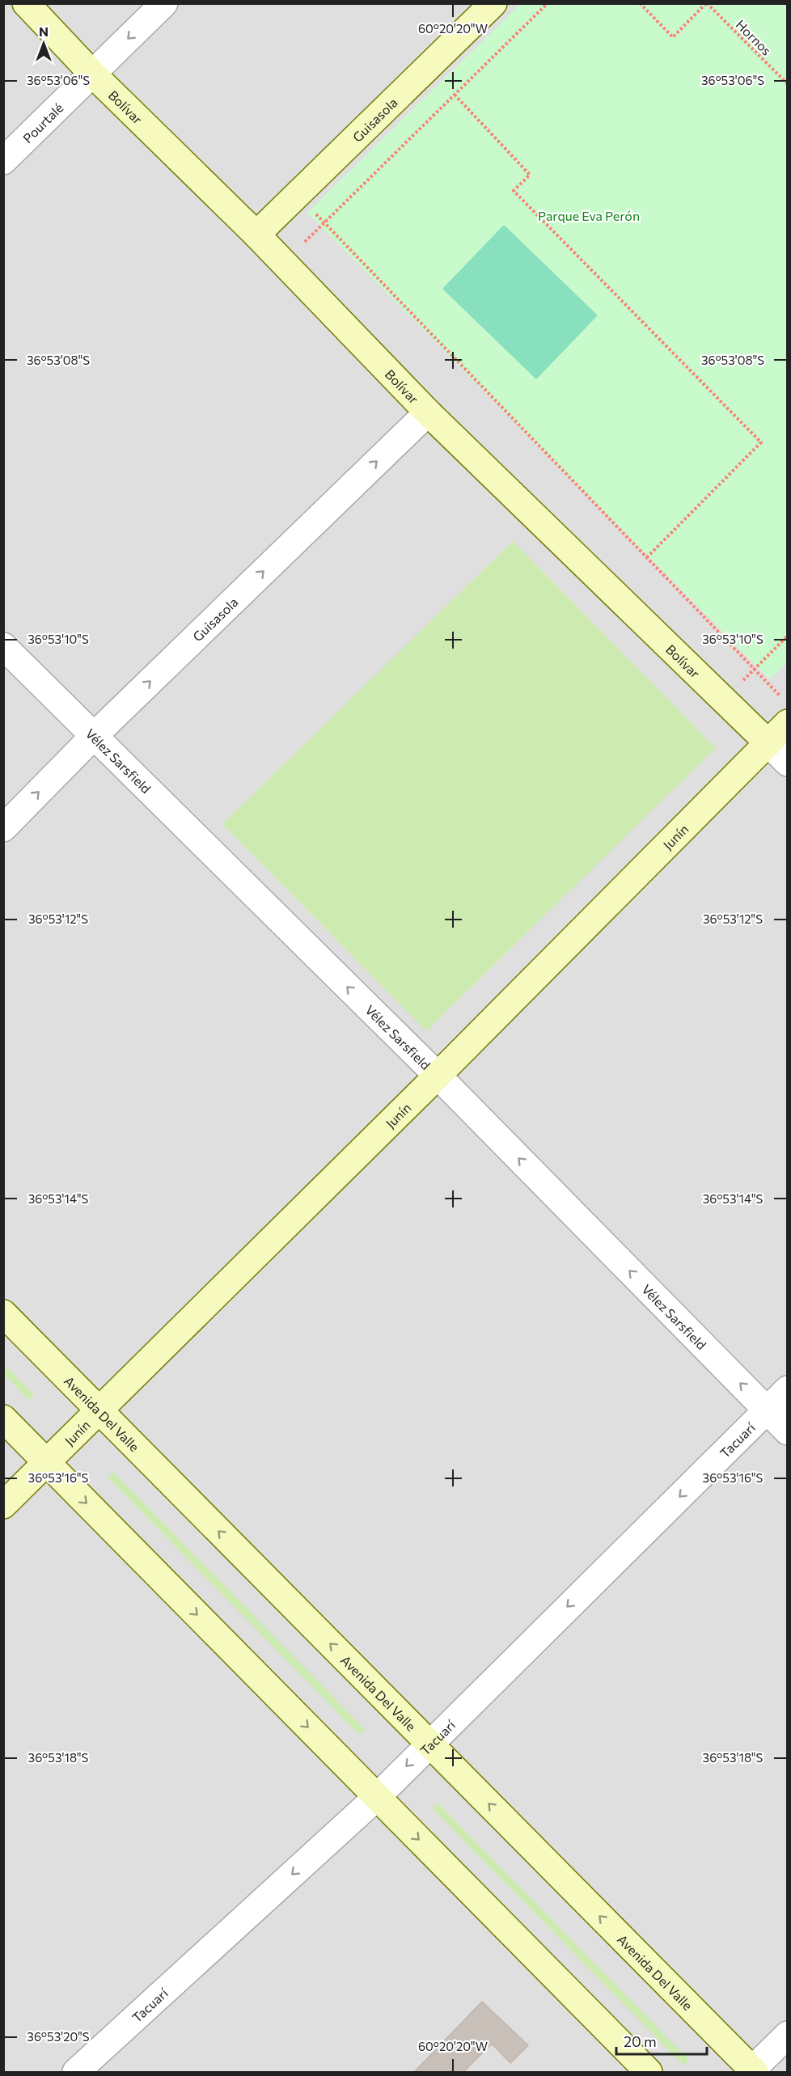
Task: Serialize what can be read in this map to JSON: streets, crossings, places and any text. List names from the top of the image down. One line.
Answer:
{"streets":{"street":["Bolívar","Guisasola","Pourtalé","Vélez Sarsfield","Junín","Avenida Del Valle","Tacuarí"],"path":["Hornos"]},"crossings":[["Bolívar","Guisasola"],["Bolívar","Pourtalé"],["Bolívar","Junín"],["Guisasola","Vélez Sarsfield"],["Vélez Sarsfield","Junín"],["Vélez Sarsfield","Tacuarí"],["Junín","Avenida Del Valle"],["Avenida Del Valle","Tacuarí"]],"one_way":["Guisasola","Pourtalé","Vélez Sarsfield","Tacuarí"],"parks":["Parque Eva Perón"],"scale_bar":"20 m","north":"top","coordinates":["60°20'20\"W","36°53'06\"S","36°53'08\"S","36°53'10\"S","36°53'12\"S","36°53'14\"S","36°53'16\"S","36°53'18\"S","36°53'20\"S"]}
